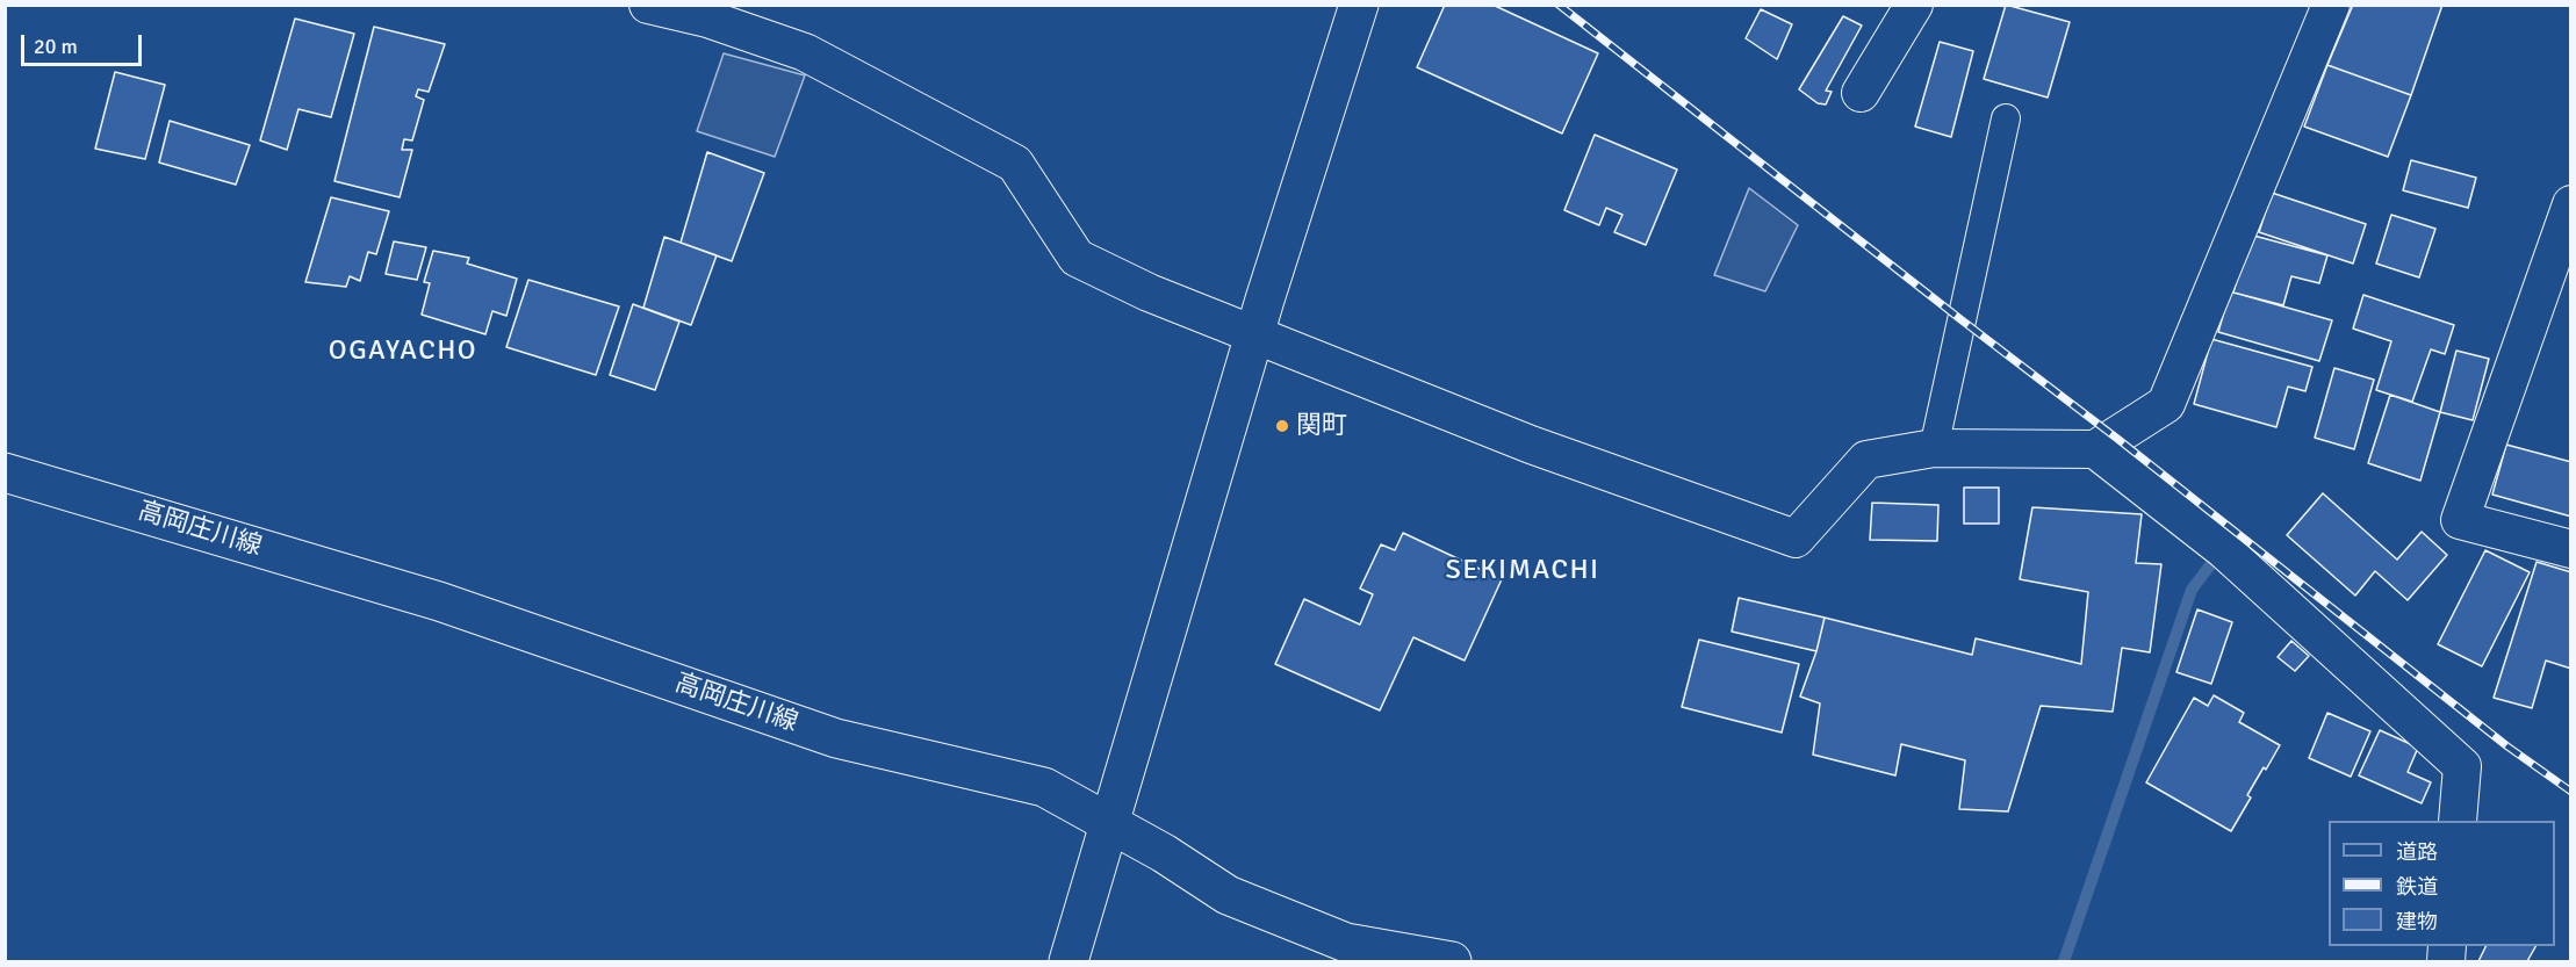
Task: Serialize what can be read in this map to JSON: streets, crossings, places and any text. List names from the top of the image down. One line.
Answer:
{"streets":{"main road":["高岡庄川線"]},"districts":["OGAYACHO","SEKIMACHI"],"places":["関町"],"legend":["道路","鉄道","建物"],"scale_bar":"20 m"}
